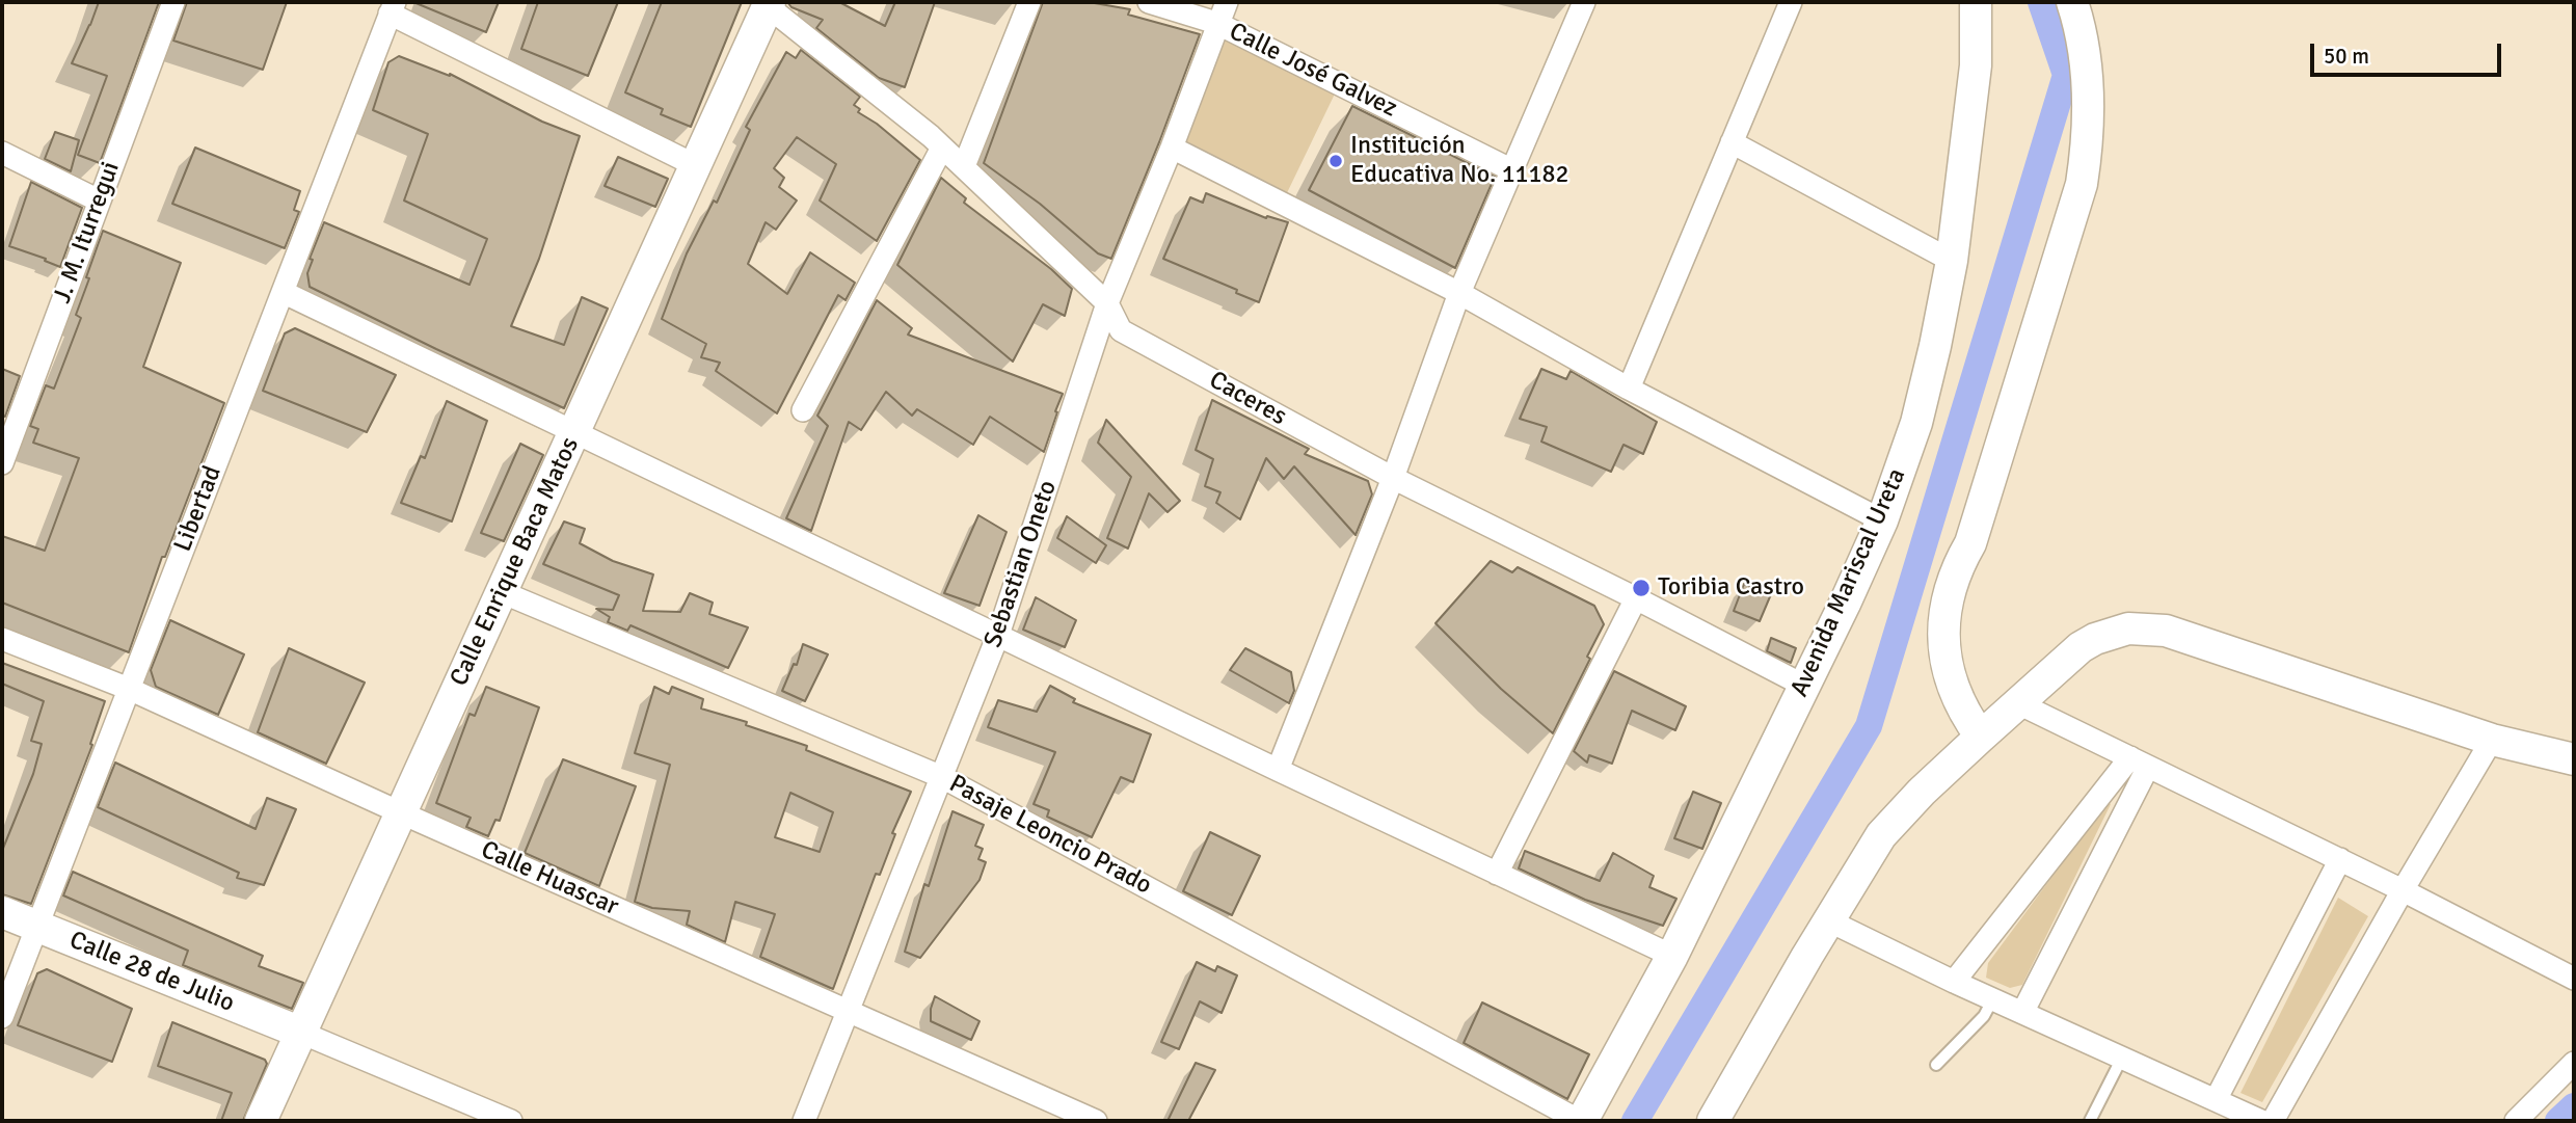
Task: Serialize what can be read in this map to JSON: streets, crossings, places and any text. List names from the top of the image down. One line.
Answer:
{"streets":{"street":["Calle José Galvez","J. M. Iturregui","Caceres","Libertad","Calle Enrique Baca Matos","Sebastian Oneto","Avenida Mariscal Ureta","Pasaje Leoncio Prado","Calle Huascar","Calle 28 de Julio"]},"crossings":[["Calle José Galvez","Sebastian Oneto"],["Caceres","Calle Enrique Baca Matos"],["Caceres","Sebastian Oneto"],["Caceres","Avenida Mariscal Ureta"],["Libertad","Calle Huascar"],["Libertad","Calle 28 de Julio"],["Calle Enrique Baca Matos","Pasaje Leoncio Prado"],["Calle Enrique Baca Matos","Calle Huascar"],["Calle Enrique Baca Matos","Calle 28 de Julio"],["Sebastian Oneto","Pasaje Leoncio Prado"],["Sebastian Oneto","Calle Huascar"],["Avenida Mariscal Ureta","Pasaje Leoncio Prado"]],"places":["Institución Educativa No. 11182","Toribia Castro"],"scale_bar":"50 m"}
